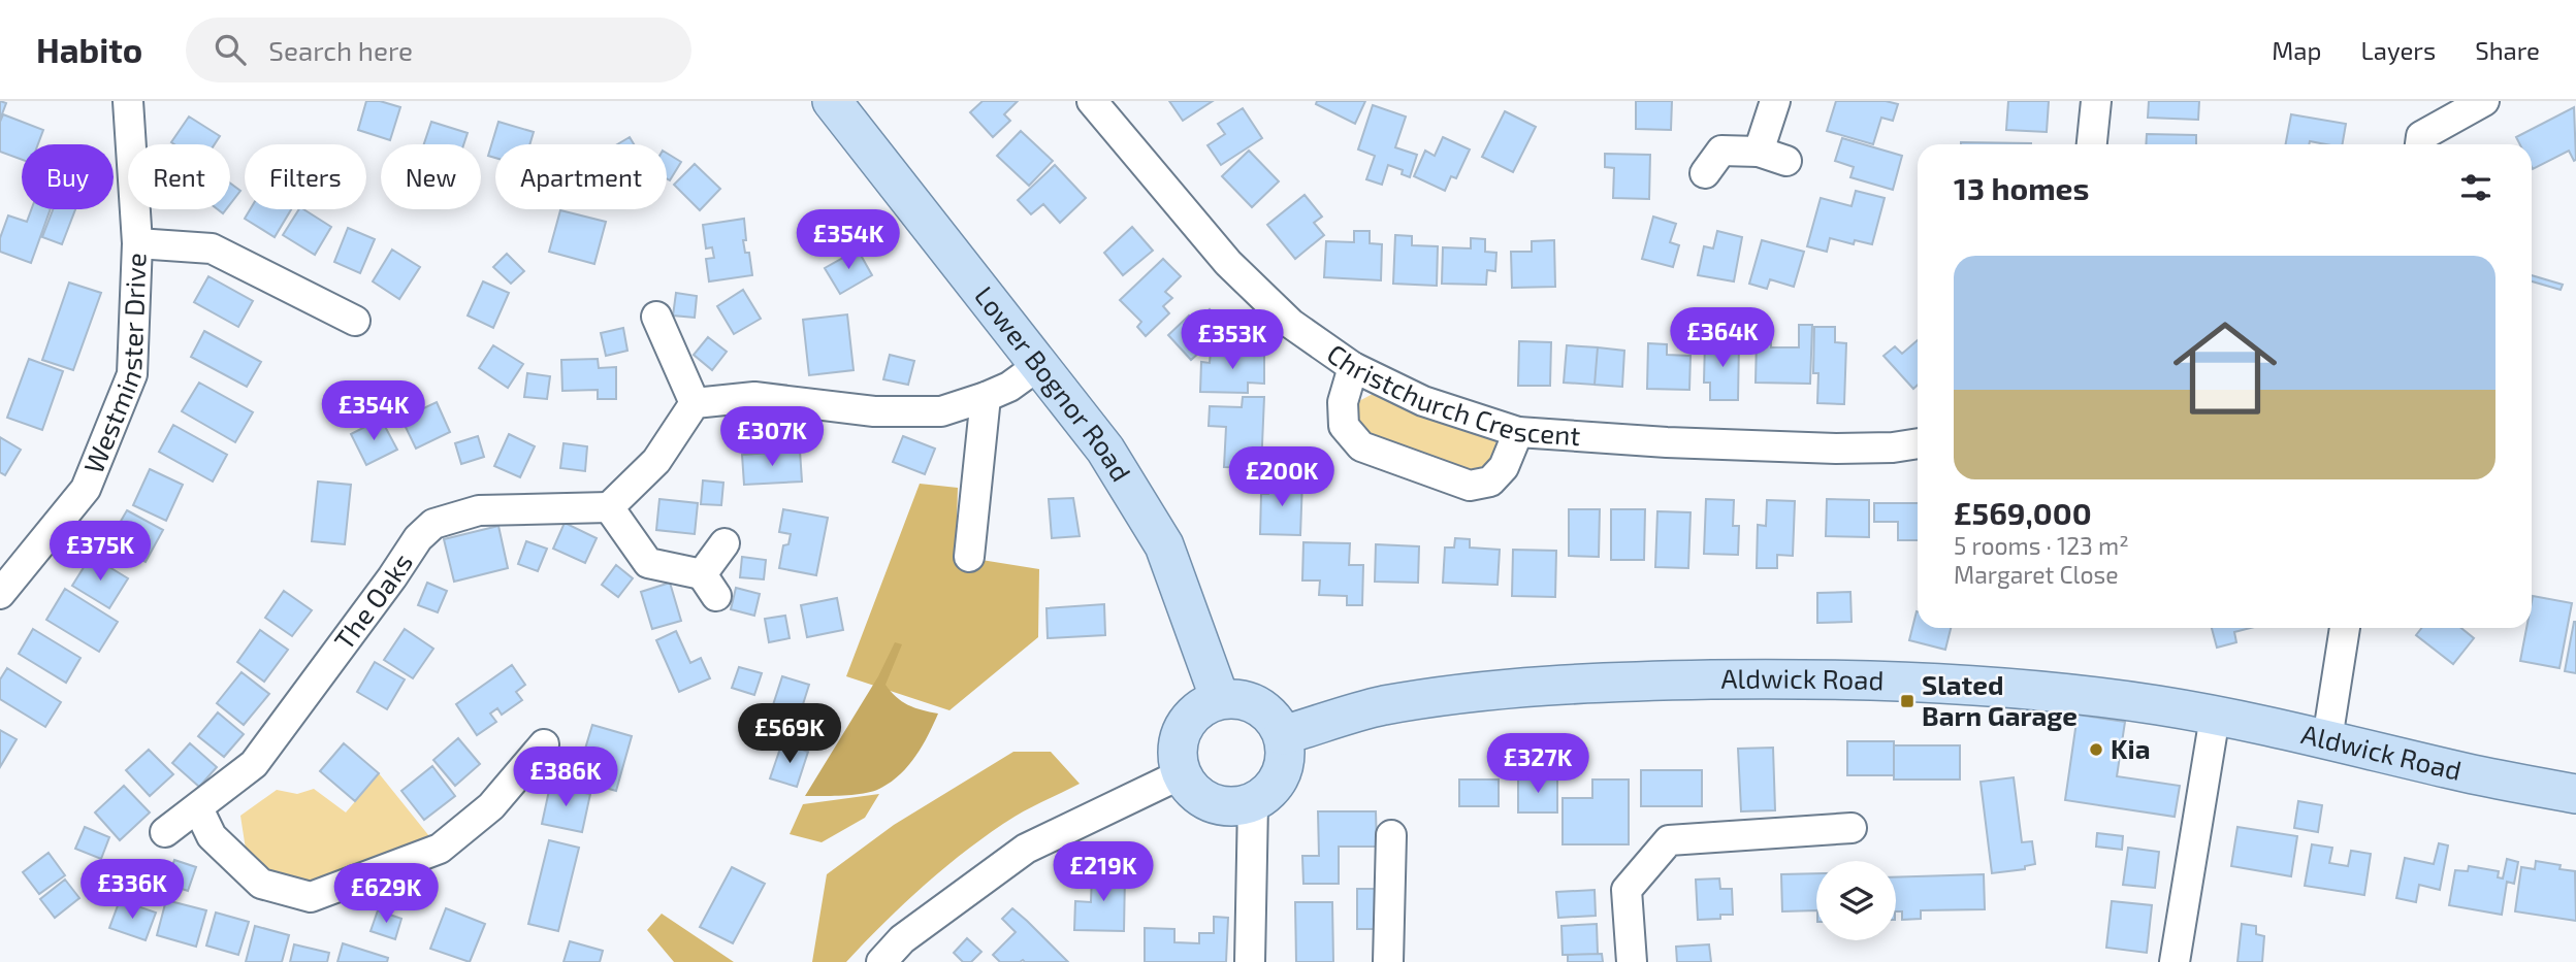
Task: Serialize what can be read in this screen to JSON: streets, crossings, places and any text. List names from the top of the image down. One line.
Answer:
{"streets":{"main road":["Lower Bognor Road","Aldwick Road"],"street":["Westminster Drive","Christchurch Crescent","The Oaks"]},"crossings":[["Lower Bognor Road","Aldwick Road"]],"places":{"transit":["Slated Barn Garage"],"other":["Kia"]},"page":{"header":"Habito","search":"Search here","nav":["Map","Layers","Share"],"chip":["Buy","Rent","Filters","New","Apartment"],"heading":"13 homes","price":["£354K","£364K","£353K","£354K","£307K","£200K","£375K","£569K","£327K","£386K","£219K","£336K","£629K"],"list":[{"name":"£569,000","note":"5 rooms · 123 m² · Margaret Close"}]}}
